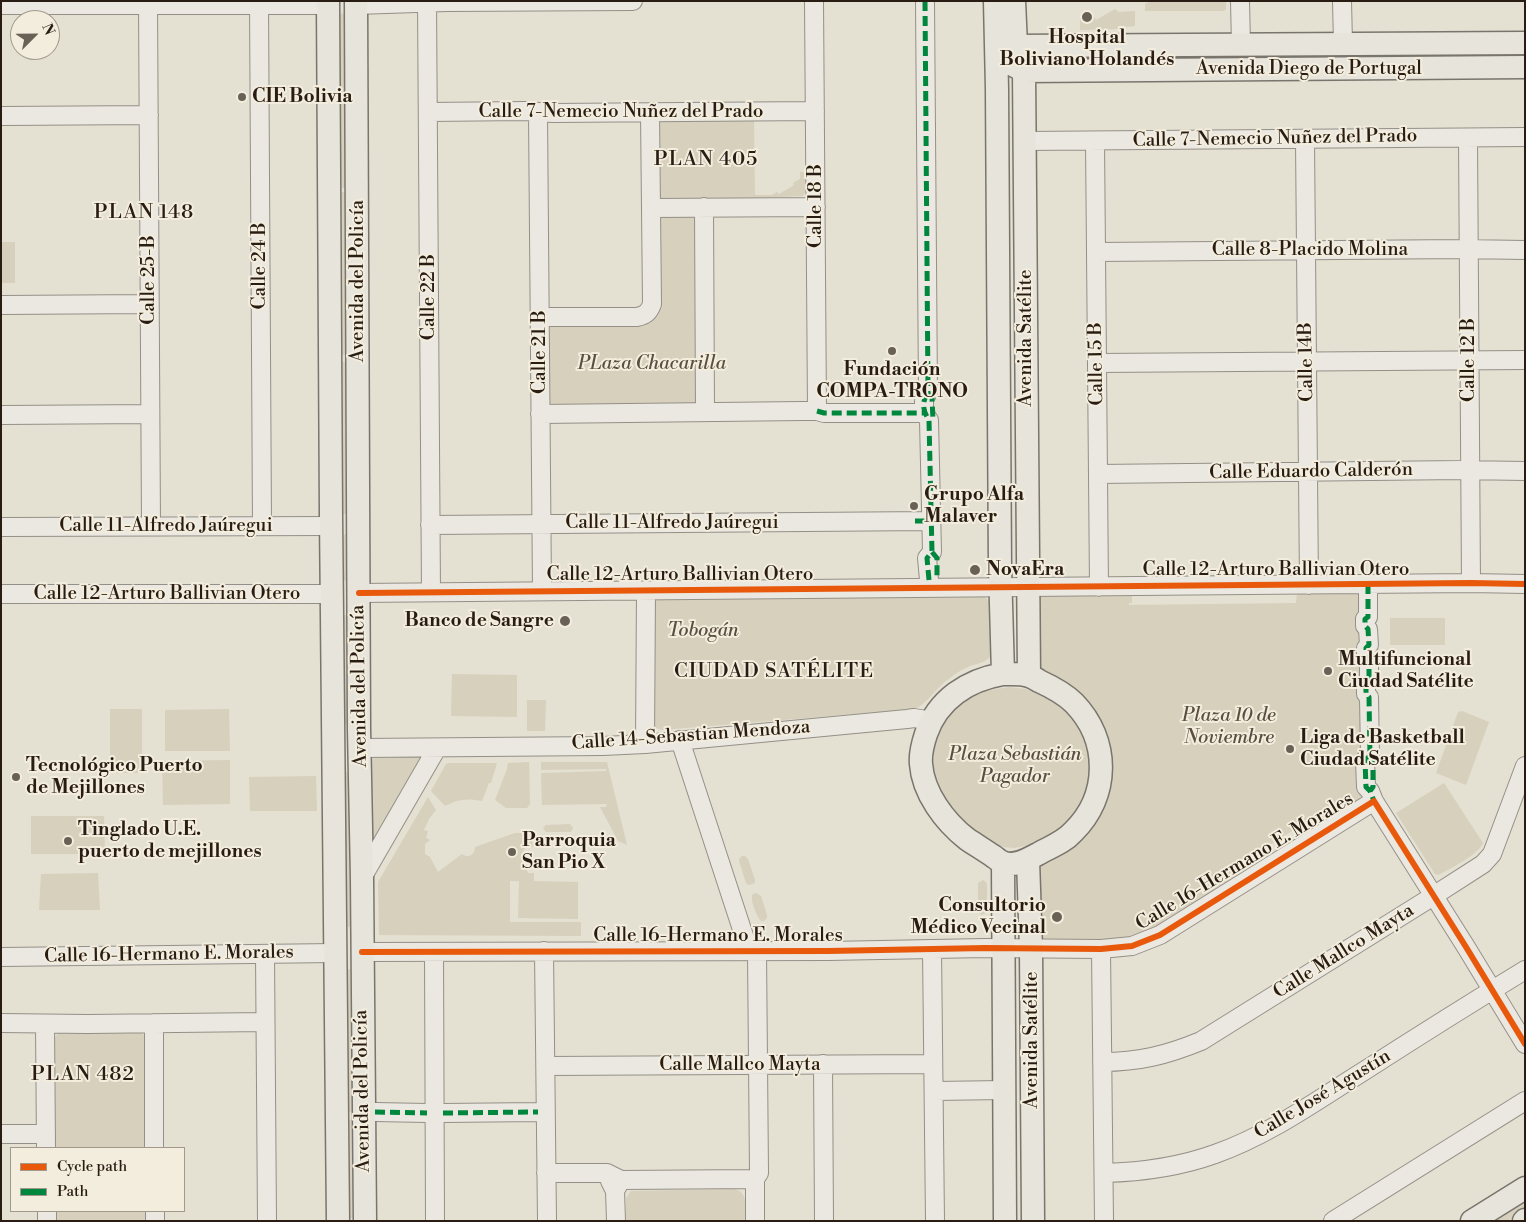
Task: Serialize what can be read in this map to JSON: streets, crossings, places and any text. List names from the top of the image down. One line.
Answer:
{"streets":{"main road":["Avenida Diego de Portugal","Avenida del Policía","Avenida Satélite"],"street":["Calle 7-Nemecio Nuñez del Prado","Calle 18 B","Calle 8-Placido Molina","Calle 24 B","Calle 25-B","Calle 22 B","Calle 21 B","Calle 12 B","Calle 14B","Calle 15 B","Calle Eduardo Calderón","Calle 11-Alfredo Jaúregui","Calle 12-Arturo Ballivian Otero","Calle 14-Sebastian Mendoza","Calle 16-Hermano E. Morales","Calle Mallco Mayta","Calle José Agustín"]},"crossings":[["Avenida Diego de Portugal","Avenida Satélite"],["Calle 7-Nemecio Nuñez del Prado","Calle 18 B"],["Calle 7-Nemecio Nuñez del Prado","Calle 22 B"],["Calle 7-Nemecio Nuñez del Prado","Avenida Satélite"],["Calle 7-Nemecio Nuñez del Prado","Calle 21 B"],["Calle 7-Nemecio Nuñez del Prado","Calle 12 B"],["Calle 7-Nemecio Nuñez del Prado","Calle 14B"],["Calle 7-Nemecio Nuñez del Prado","Calle 15 B"],["Calle 8-Placido Molina","Calle 12 B"],["Calle 8-Placido Molina","Calle 14B"],["Calle 8-Placido Molina","Calle 15 B"],["Calle 24 B","Calle 11-Alfredo Jaúregui"],["Calle 25-B","Calle 11-Alfredo Jaúregui"],["Avenida del Policía","Calle 11-Alfredo Jaúregui"],["Avenida del Policía","Calle 12-Arturo Ballivian Otero"],["Avenida del Policía","Calle 14-Sebastian Mendoza"],["Avenida del Policía","Calle 16-Hermano E. Morales"],["Calle 22 B","Calle 11-Alfredo Jaúregui"],["Calle 22 B","Calle 12-Arturo Ballivian Otero"],["Avenida Satélite","Calle 12-Arturo Ballivian Otero"],["Avenida Satélite","Calle 16-Hermano E. Morales"],["Calle 21 B","Calle 11-Alfredo Jaúregui"],["Calle 21 B","Calle 12-Arturo Ballivian Otero"],["Calle 12 B","Calle Eduardo Calderón"],["Calle 12 B","Calle 12-Arturo Ballivian Otero"],["Calle 14B","Calle Eduardo Calderón"],["Calle 14B","Calle 12-Arturo Ballivian Otero"],["Calle 15 B","Calle Eduardo Calderón"],["Calle 15 B","Calle 12-Arturo Ballivian Otero"]],"districts":["PLAN 405","PLAN 148","CIUDAD SATÉLITE","PLAN 482"],"parks":["PLaza Chacarilla","Tobogán","Plaza 10 de Noviembre","Plaza Sebastián Pagador"],"places":["Hospital Boliviano Holandés","CIE Bolivia","Fundación COMPA-TRONO","Grupo Alfa Malaver","NovaEra","Banco de Sangre","Multifuncional Ciudad Satélite","Liga de Basketball Ciudad Satélite","Tecnológico Puerto de Mejillones","Tinglado U.E. puerto de mejillones","Parroquia San Pio X","Consultorio Médico Vecinal"],"legend":["Cycle path","Path"],"north":"top right"}
